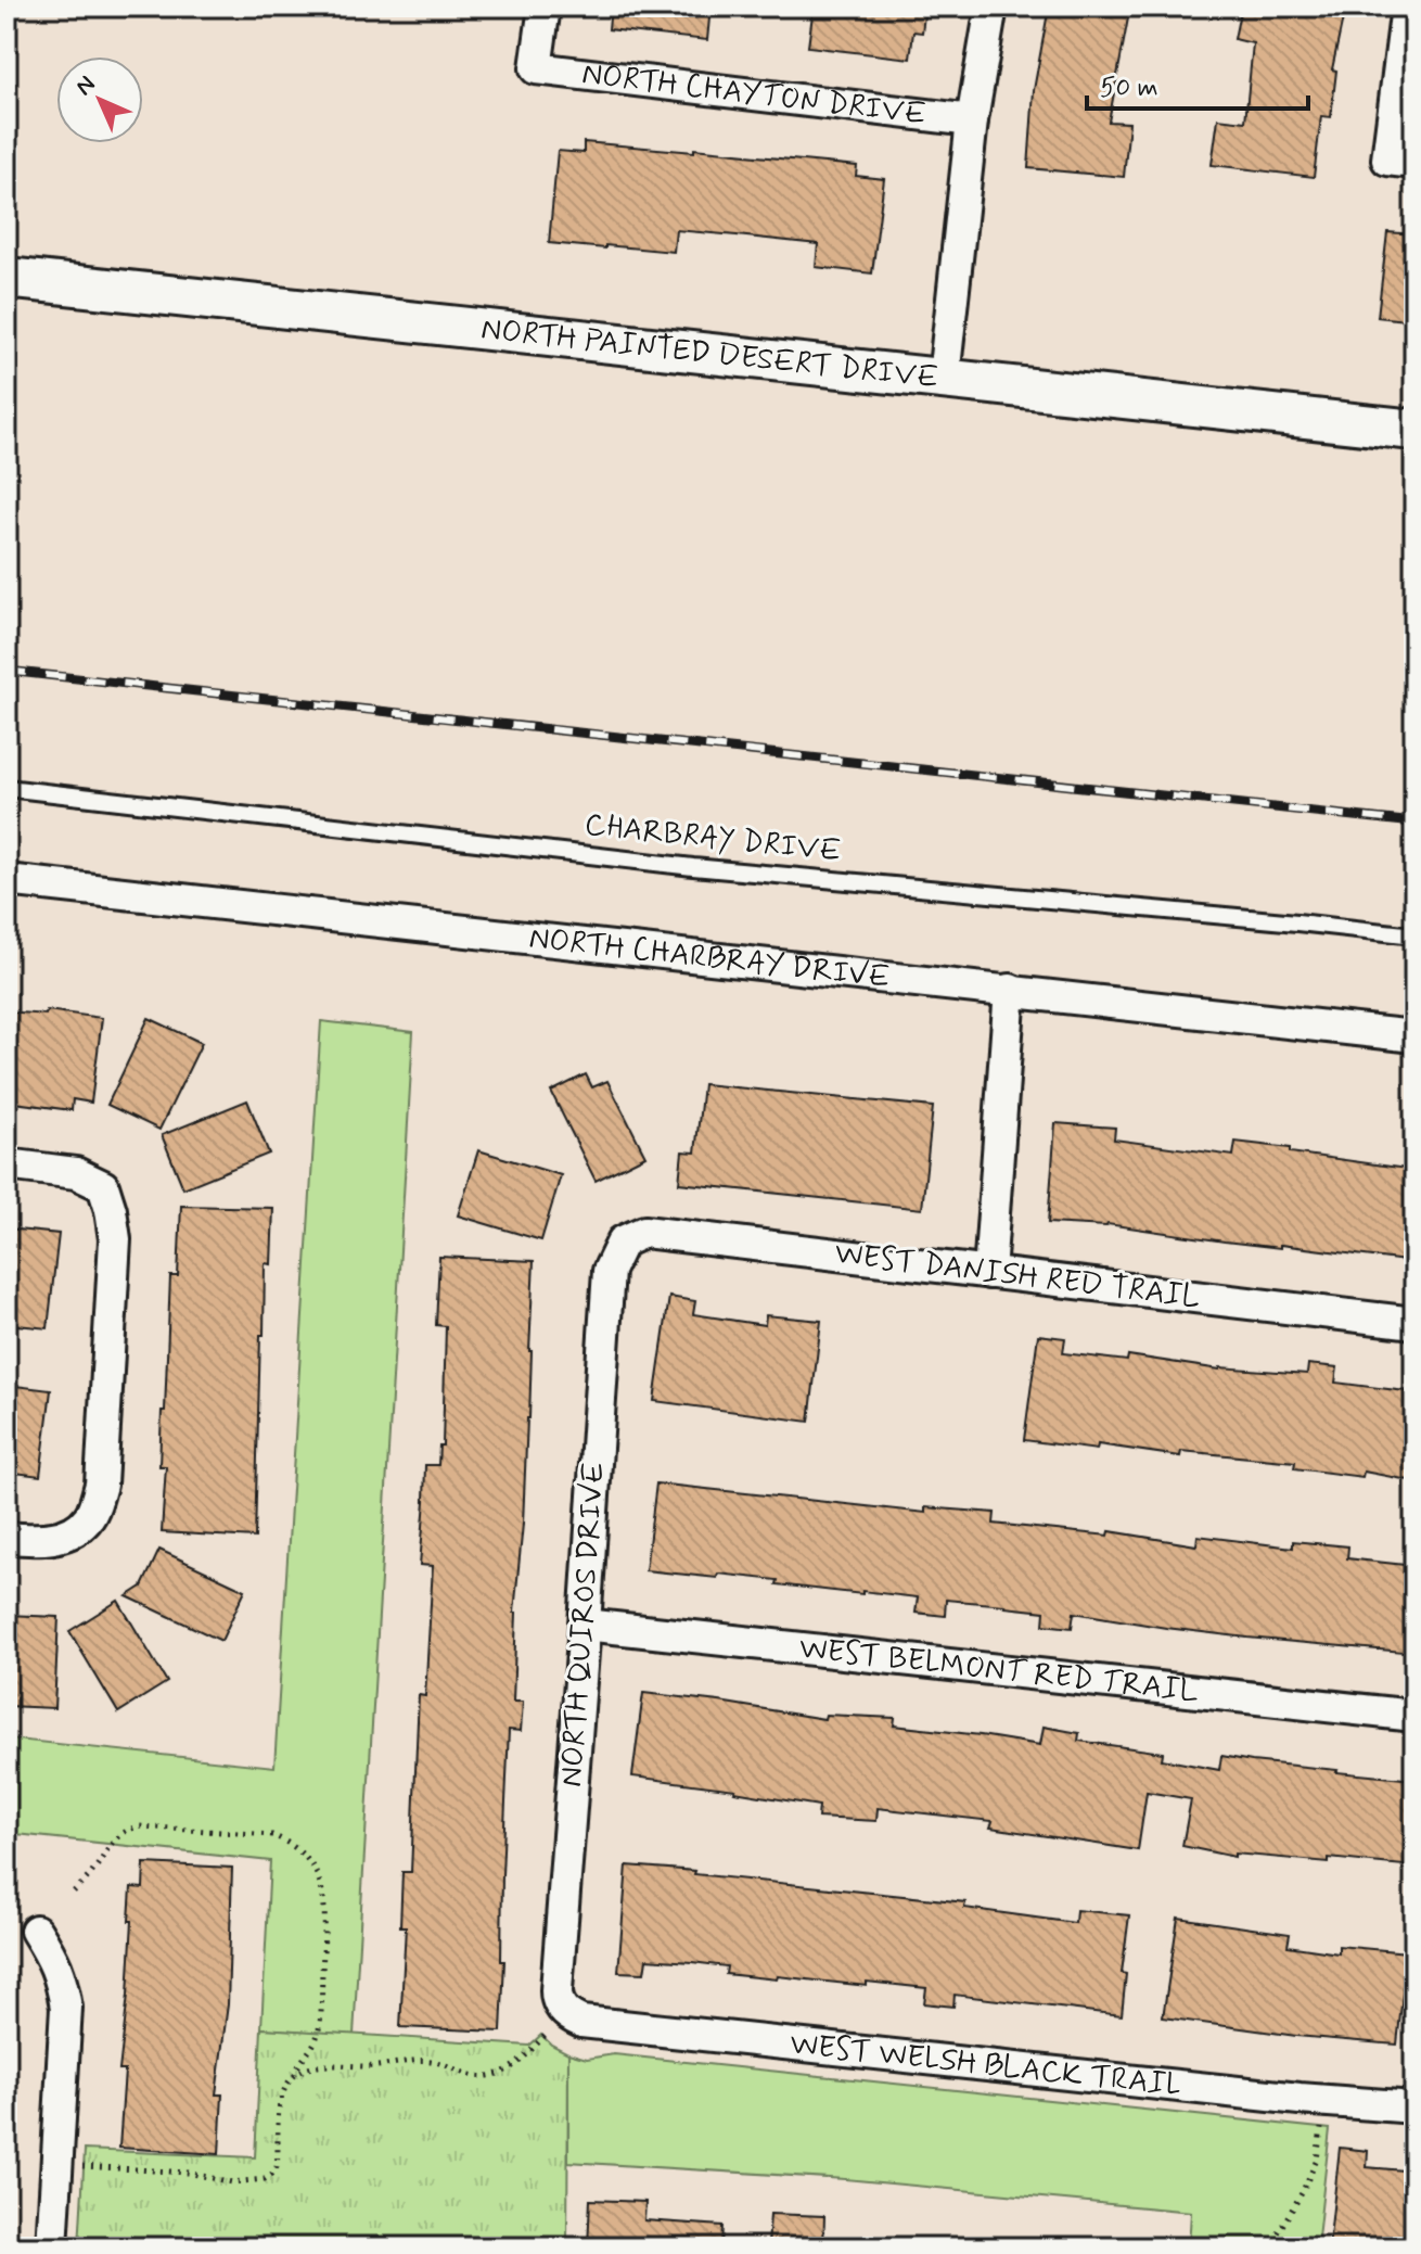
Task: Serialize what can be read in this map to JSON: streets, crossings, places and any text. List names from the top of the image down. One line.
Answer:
{"streets":{"street":["NORTH CHAYTON DRIVE","NORTH PAINTED DESERT DRIVE","NORTH CHARBRAY DRIVE","WEST DANISH RED TRAIL","NORTH QUIROS DRIVE","WEST BELMONT RED TRAIL","WEST WELSH BLACK TRAIL"],"lane":["CHARBRAY DRIVE"]},"crossings":[["WEST DANISH RED TRAIL","NORTH QUIROS DRIVE"],["NORTH QUIROS DRIVE","WEST BELMONT RED TRAIL"],["NORTH QUIROS DRIVE","WEST WELSH BLACK TRAIL"]],"scale_bar":"50 m","north":"top left"}
